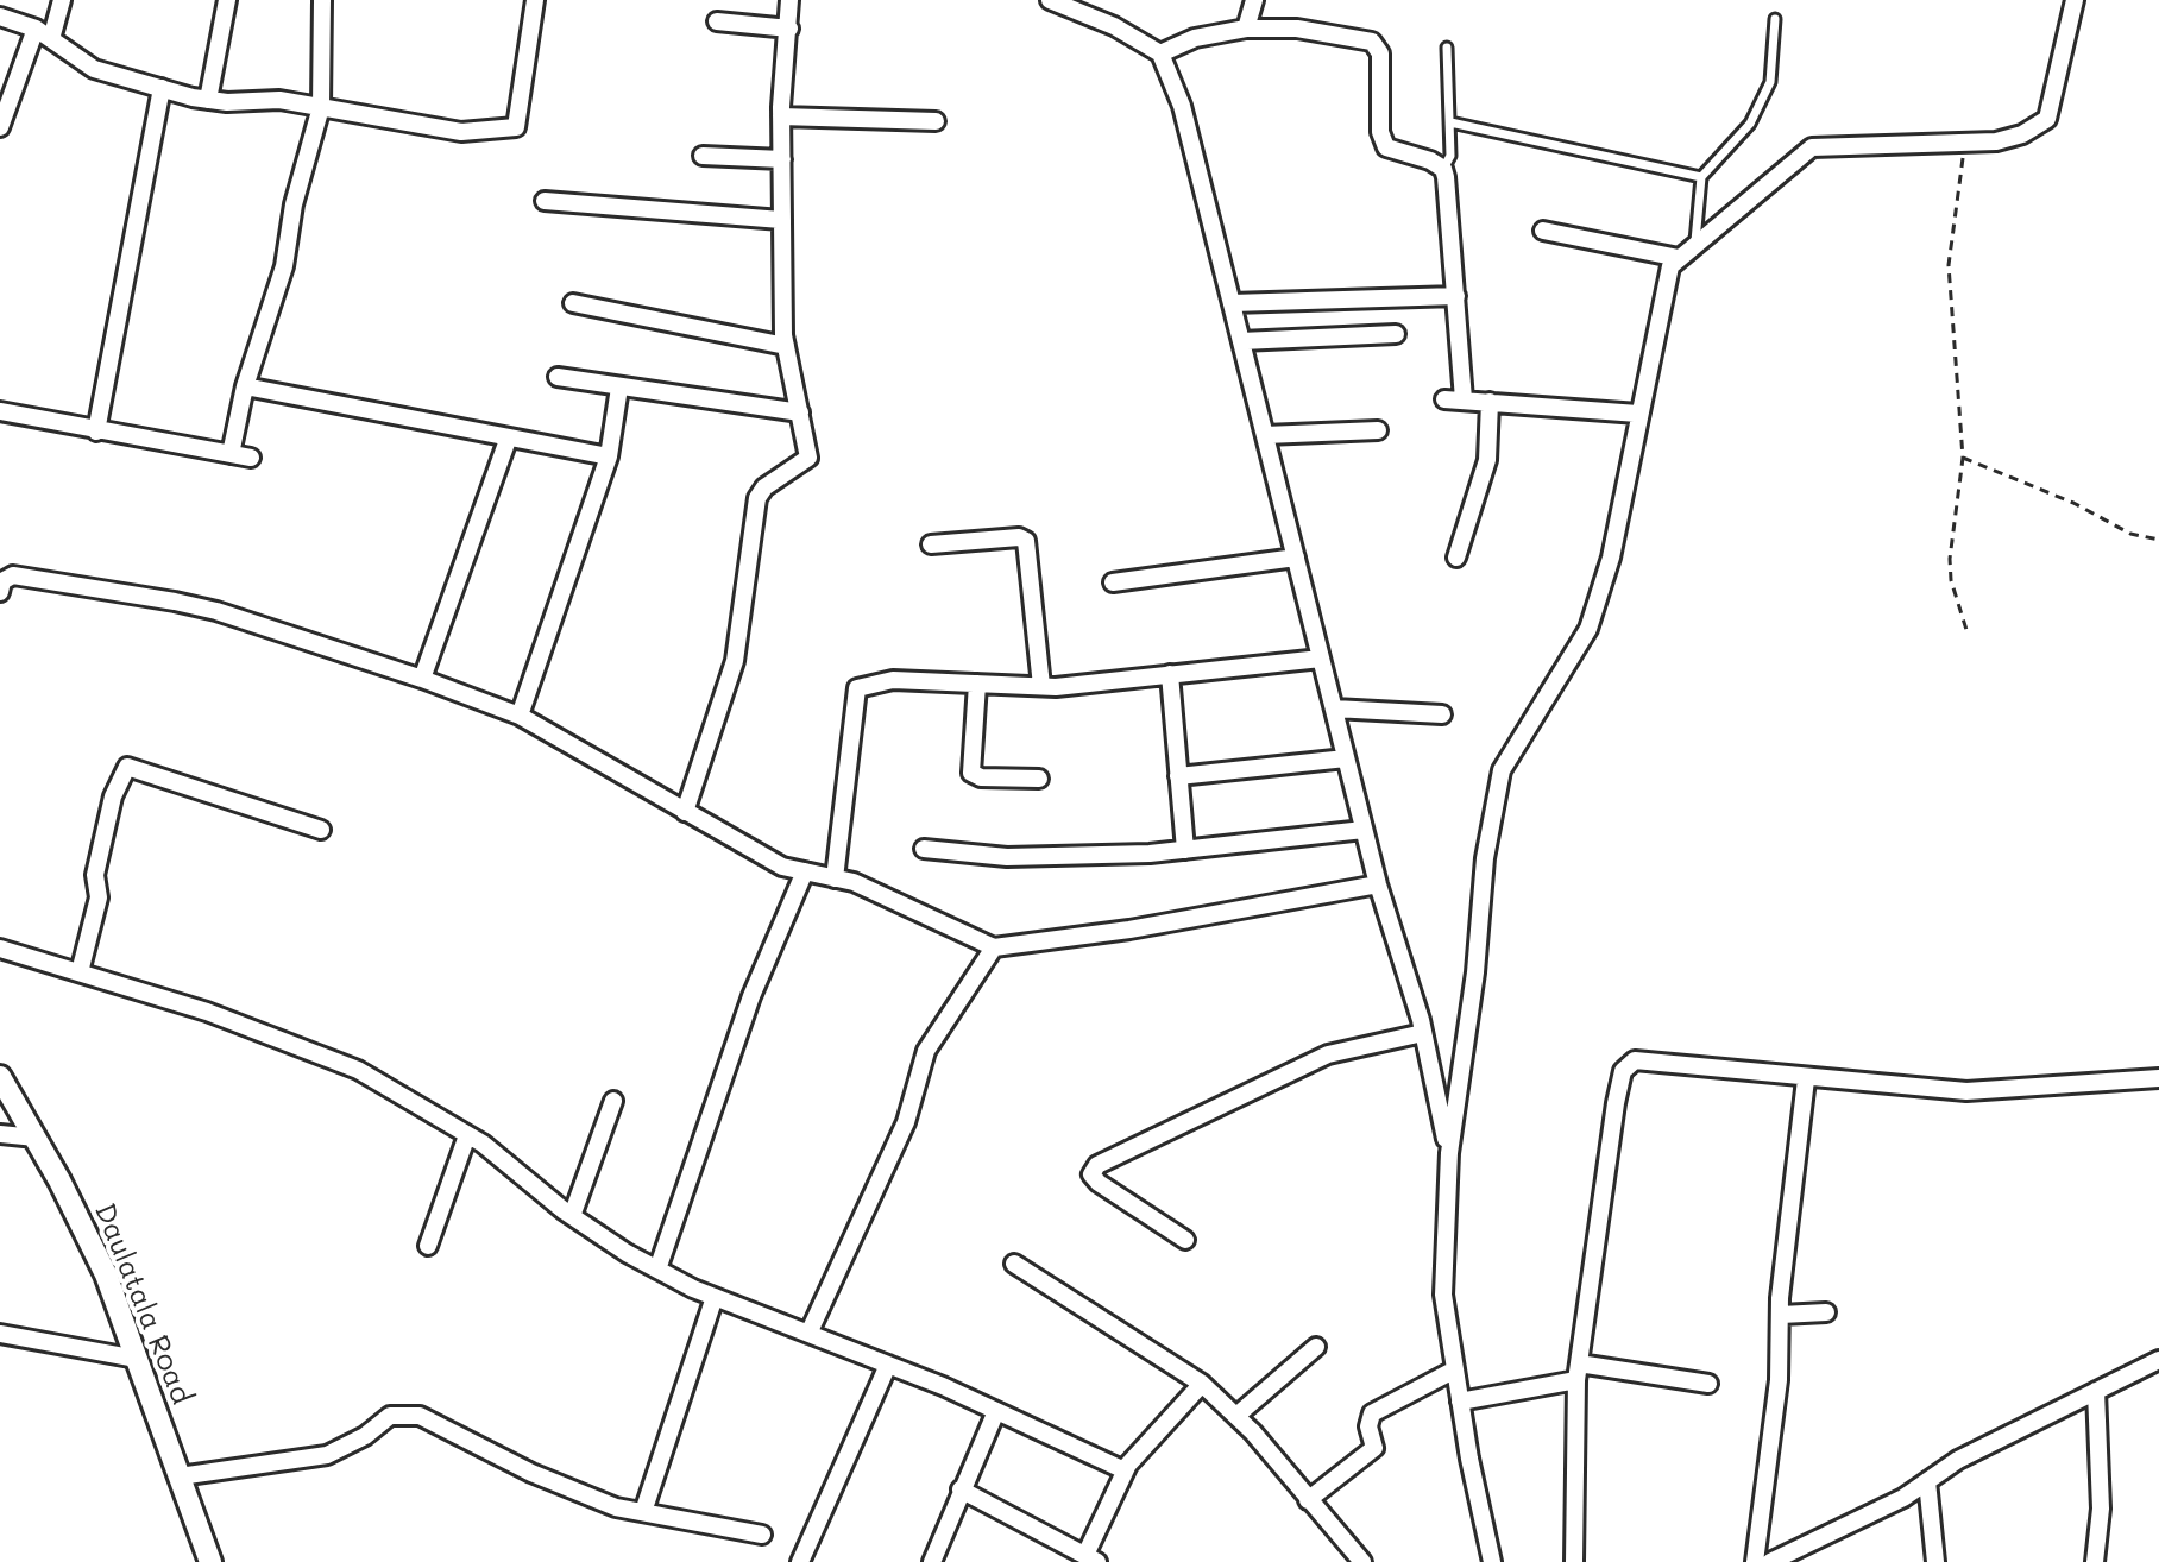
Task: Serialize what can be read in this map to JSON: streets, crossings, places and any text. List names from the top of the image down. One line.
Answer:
{"streets":{"main road":["Daulatala Road"]}}
